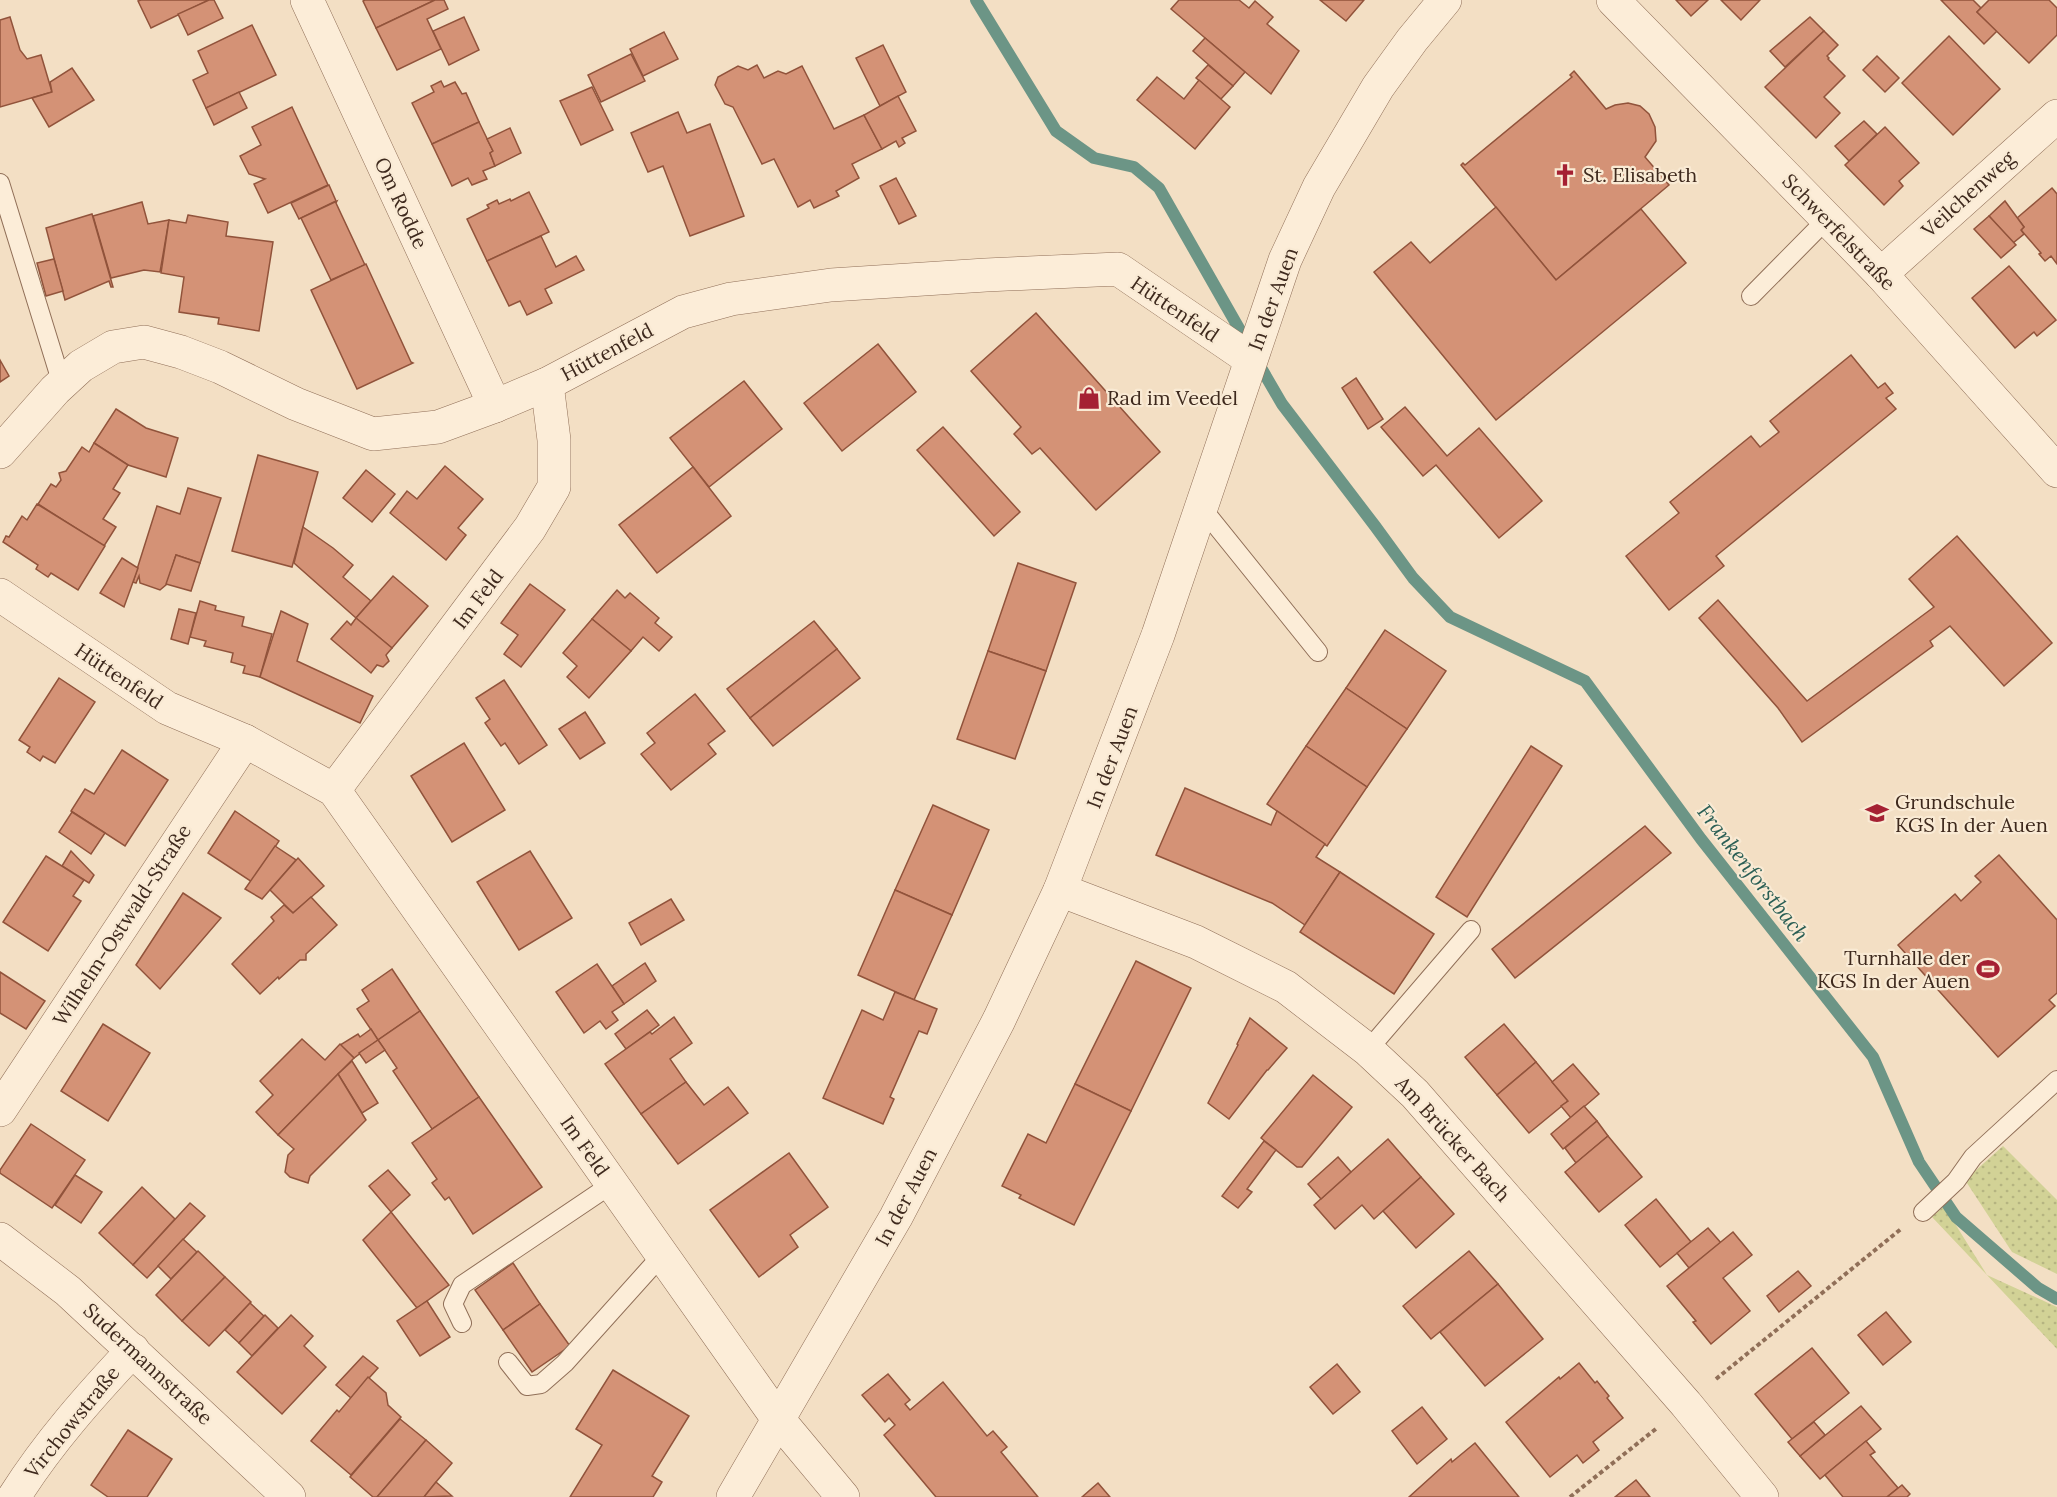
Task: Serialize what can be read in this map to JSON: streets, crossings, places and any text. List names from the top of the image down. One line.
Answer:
{"streets":{"street":["Veilchenweg","Om Rodde","Schwerfelstraße","In der Auen","Hüttenfeld","Im Feld","Wilhelm-Ostwald-Straße","Am Brücker Bach","Sudermannstraße","Virchowstraße"]},"crossings":[["Veilchenweg","Schwerfelstraße"],["Om Rodde","Hüttenfeld"],["In der Auen","Hüttenfeld"],["In der Auen","Im Feld"],["In der Auen","Am Brücker Bach"],["Hüttenfeld","Im Feld"],["Hüttenfeld","Wilhelm-Ostwald-Straße"],["Im Feld","Wilhelm-Ostwald-Straße"],["Sudermannstraße","Virchowstraße"]],"water":["Frankenforstbach"],"places":{"church":["St. Elisabeth"],"shop":["Rad im Veedel"],"school or university":["Grundschule KGS In der Auen"],"sports":["Turnhalle der KGS In der Auen"]}}
